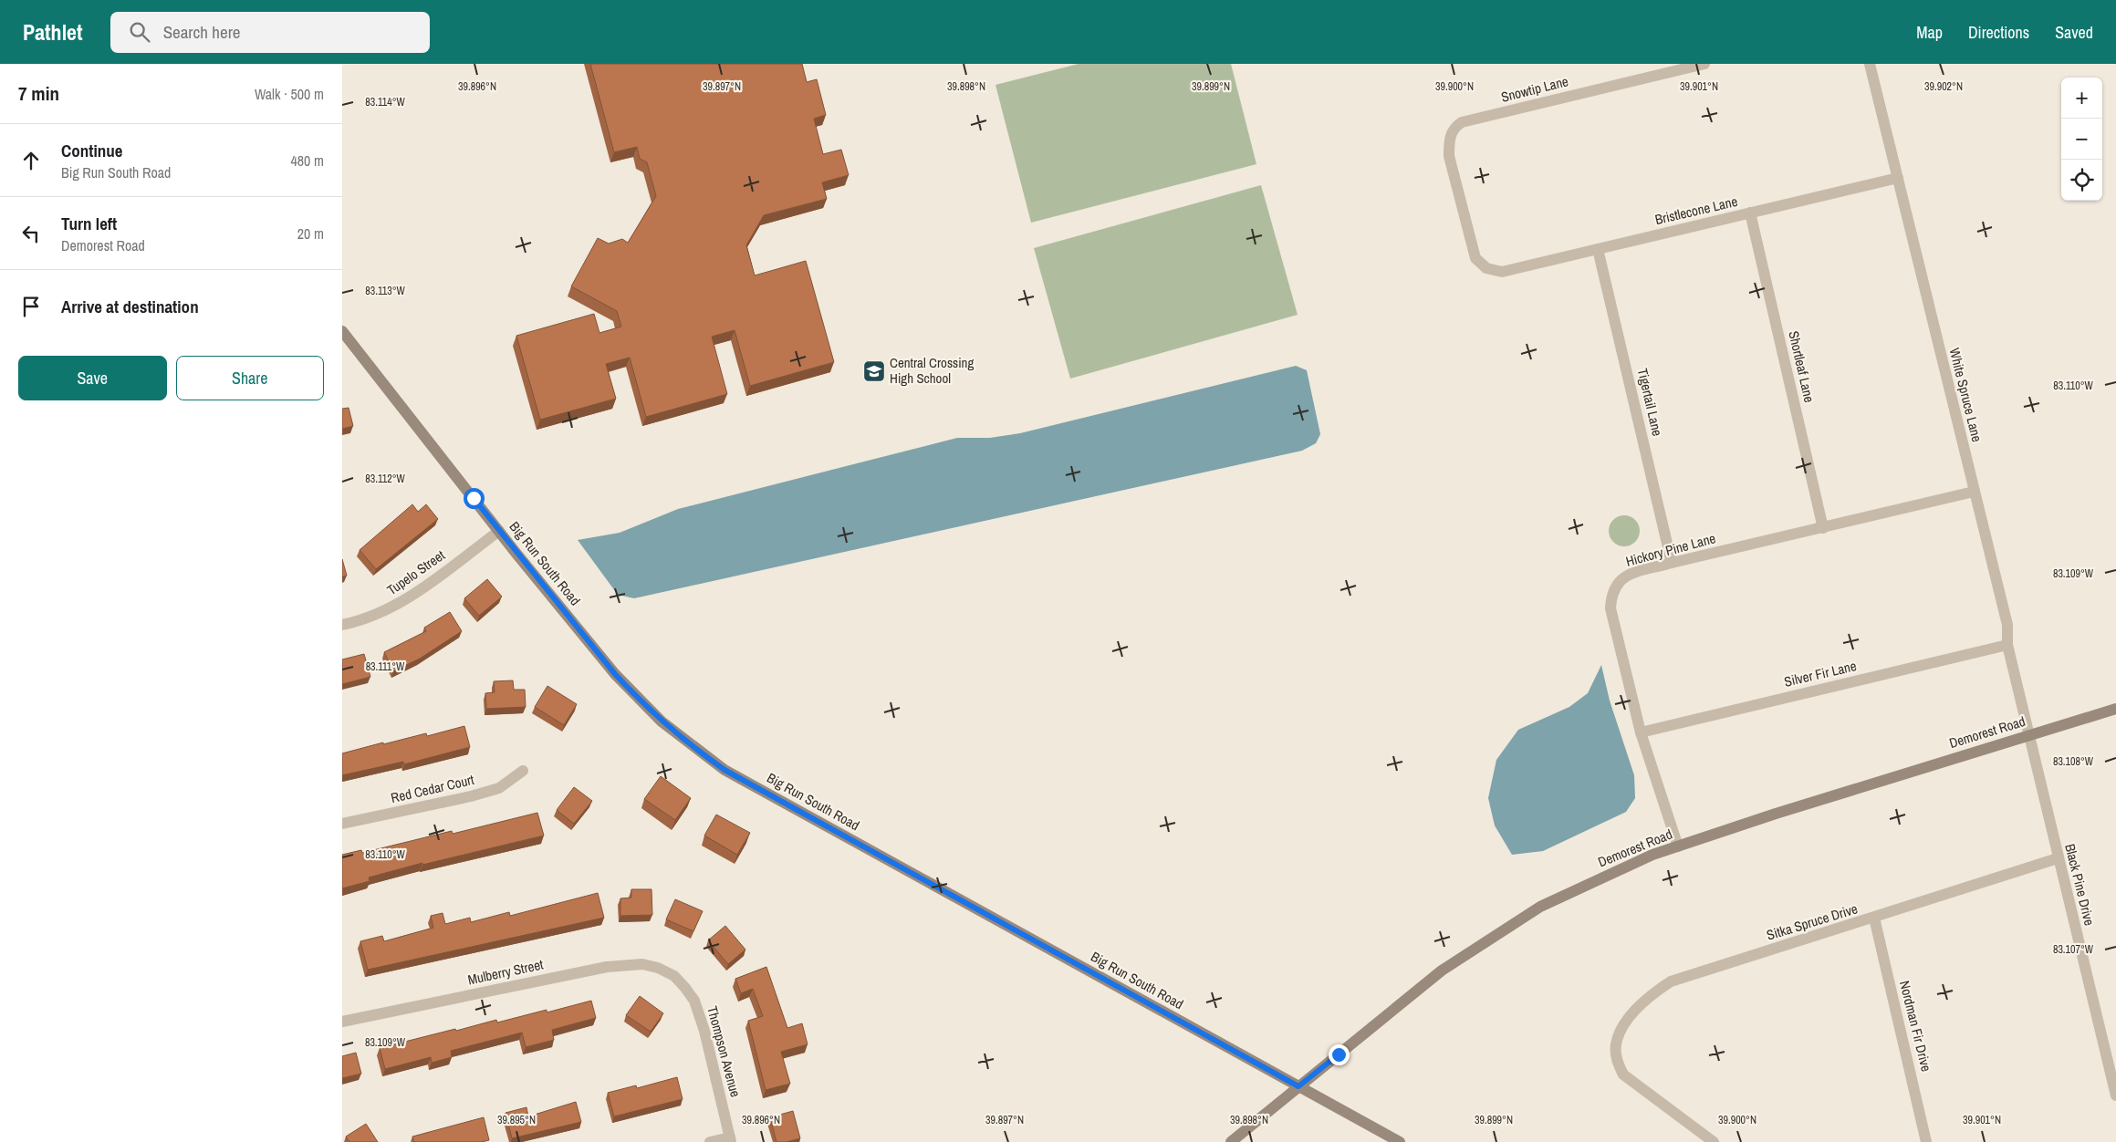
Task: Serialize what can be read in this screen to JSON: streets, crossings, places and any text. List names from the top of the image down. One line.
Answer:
{"streets":{"street":["Snowtip Lane","Bristlecone Lane","Shortleaf Lane","White Spruce Lane","Tigertail Lane","Hickory Pine Lane","Big Run South Road","Tupelo Street","Silver Fir Lane","Demorest Road","Red Cedar Court","Black Pine Drive","Sitka Spruce Drive","Mulberry Street","Nordman Fir Drive","Thompson Avenue"]},"crossings":[["Snowtip Lane","Bristlecone Lane"],["Bristlecone Lane","Shortleaf Lane"],["Bristlecone Lane","White Spruce Lane"],["Bristlecone Lane","Tigertail Lane"],["Shortleaf Lane","Hickory Pine Lane"],["White Spruce Lane","Hickory Pine Lane"],["White Spruce Lane","Silver Fir Lane"],["White Spruce Lane","Demorest Road"],["White Spruce Lane","Black Pine Drive"],["Tigertail Lane","Hickory Pine Lane"],["Hickory Pine Lane","Silver Fir Lane"],["Hickory Pine Lane","Demorest Road"],["Big Run South Road","Tupelo Street"],["Big Run South Road","Demorest Road"],["Demorest Road","Black Pine Drive"],["Black Pine Drive","Sitka Spruce Drive"],["Sitka Spruce Drive","Nordman Fir Drive"],["Mulberry Street","Thompson Avenue"]],"places":{"school or university":["Central Crossing High School"]},"page":{"header":"Pathlet","search":"Search here","nav":["Map","Directions","Saved"],"heading":["7 min","Walk · 500 m"],"map_buttons":["+","−"],"list":[["Continue","Big Run South Road","480 m"],["Turn left","Demorest Road","20 m"],"Arrive at destination"],"buttons":["Save","Share"]},"coordinates":["39.896°N","39.897°N","39.898°N","39.899°N","39.900°N","39.901°N","39.902°N","83.114°W","83.113°W","83.110°W","83.112°W","83.109°W","83.111°W","83.108°W","83.107°W","39.895°N"]}
